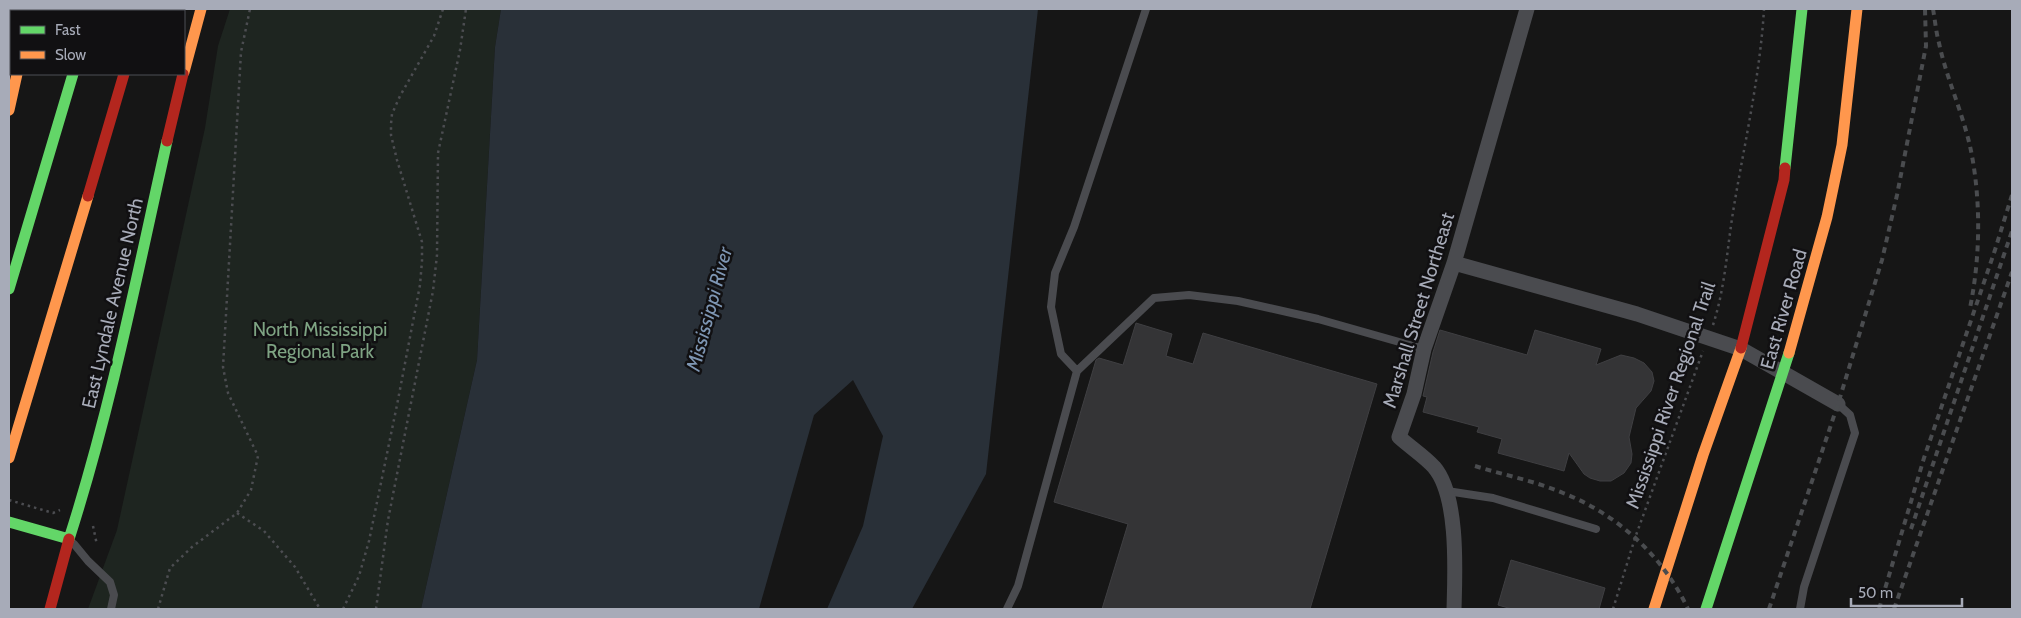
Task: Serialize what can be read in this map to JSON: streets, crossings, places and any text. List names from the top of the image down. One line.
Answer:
{"streets":{"main road":["East Lyndale Avenue North","East River Road"],"street":["Marshall Street Northeast"],"path":["Mississippi River Regional Trail"]},"water":["Mississippi River"],"parks":["North Mississippi Regional Park"],"legend":["Fast","Slow"],"scale_bar":"50 m"}
